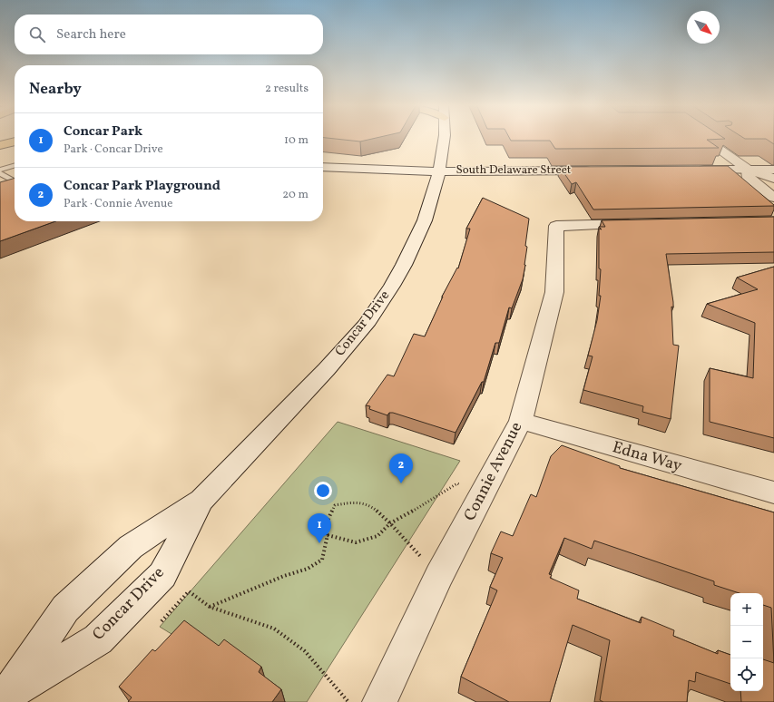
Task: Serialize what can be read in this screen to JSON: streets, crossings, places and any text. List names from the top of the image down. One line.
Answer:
{"streets":{"main road":["South Delaware Street","Concar Drive","Edna Way","Connie Avenue"]},"crossings":[["South Delaware Street","Concar Drive"],["Edna Way","Connie Avenue"]],"north":"bottom right","page":{"search":"Search here","heading":["Nearby","2 results"],"list":[{"mark":"1","name":"Concar Park","note":"Park · Concar Drive","value":"10 m"},{"mark":"2","name":"Concar Park Playground","note":"Park · Connie Avenue","value":"20 m"}],"pins":["2","1"],"map_buttons":["+","−"]}}
